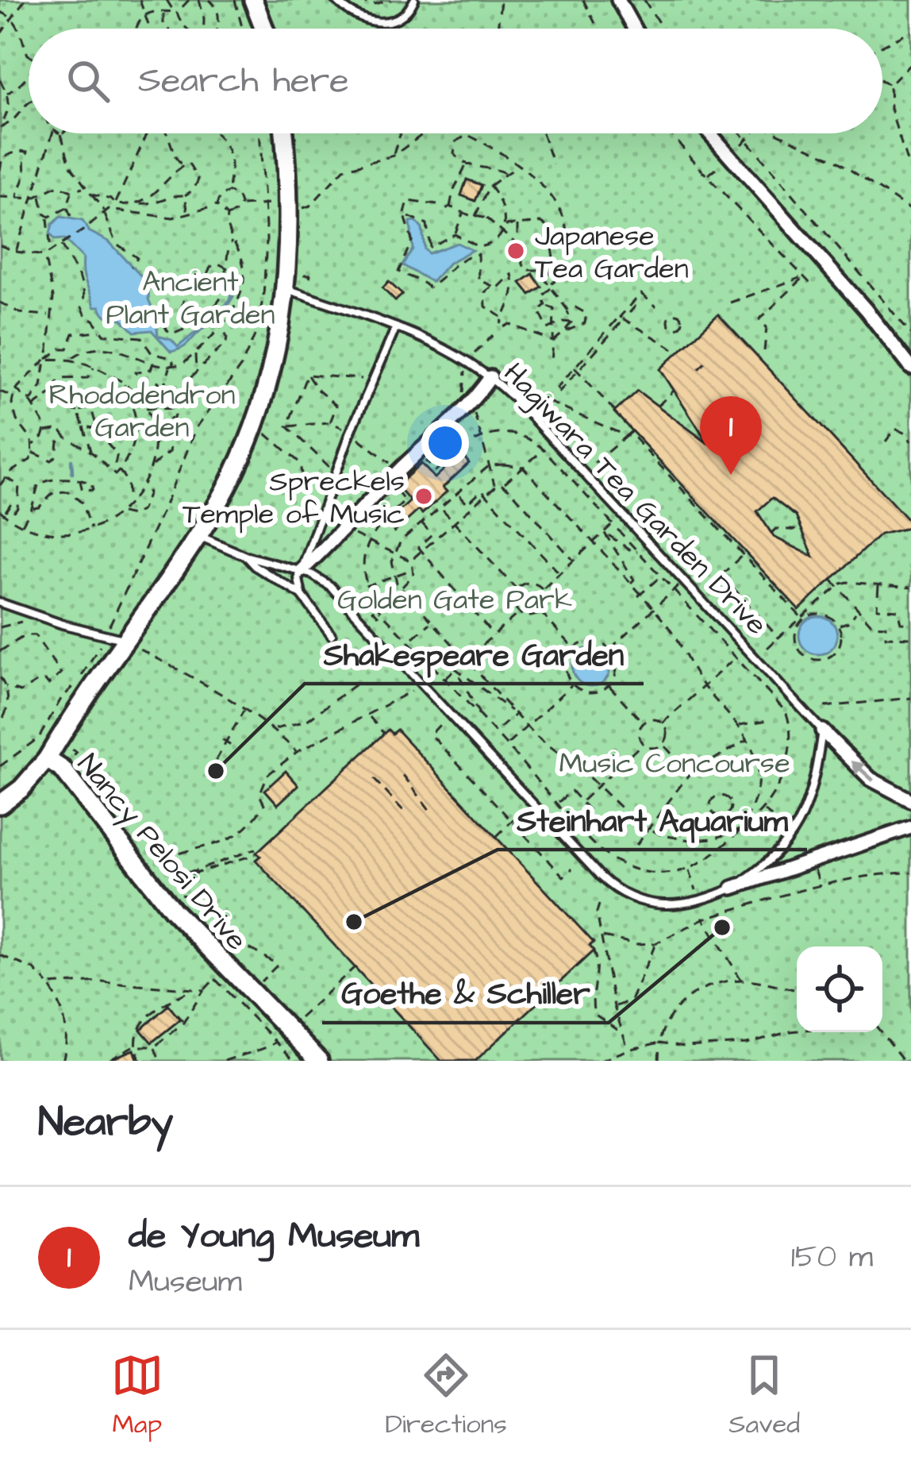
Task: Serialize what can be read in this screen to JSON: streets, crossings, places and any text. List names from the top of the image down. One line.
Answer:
{"streets":{"street":["Hagiwara Tea Garden Drive","Nancy Pelosi Drive"]},"parks":["Ancient Plant Garden","Rhododendron Garden","Golden Gate Park","Music Concourse"],"places":["Japanese Tea Garden","Spreckels Temple of Music","Shakespeare Garden","Steinhart Aquarium","Goethe & Schiller"],"page":{"search":"Search here","pins":"1","heading":"Nearby","list":[{"mark":"1","name":"de Young Museum","note":"Museum","value":"150 m"}],"nav":["Map","Directions","Saved"]}}
